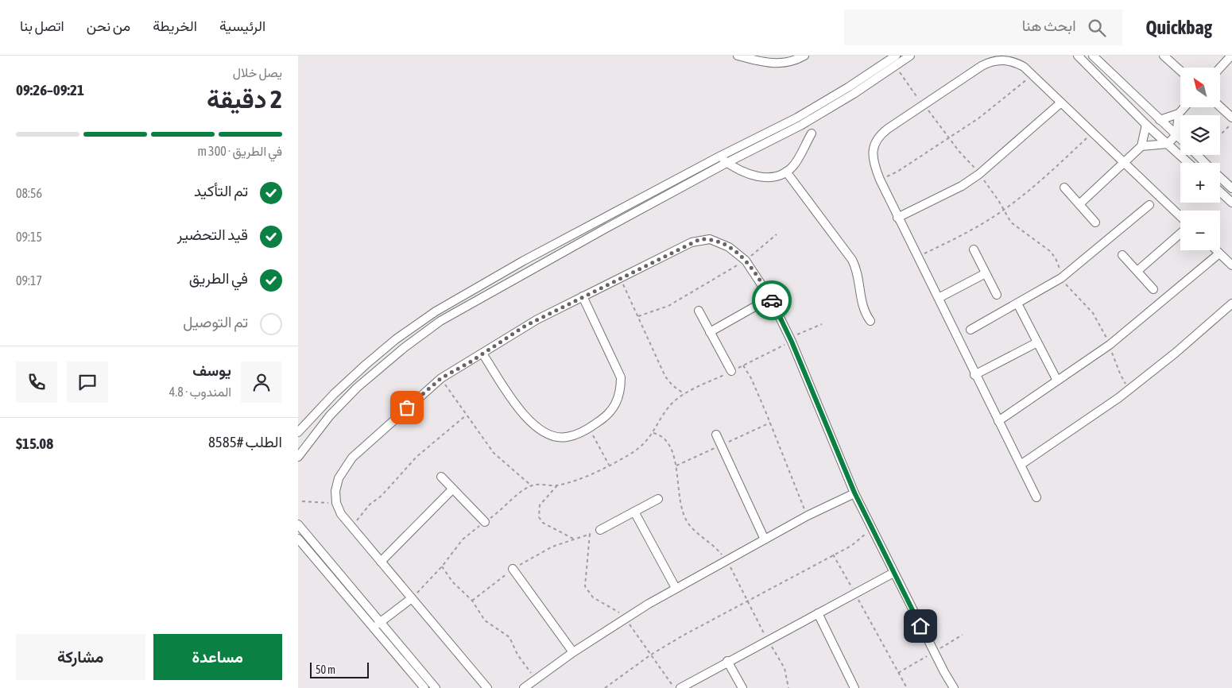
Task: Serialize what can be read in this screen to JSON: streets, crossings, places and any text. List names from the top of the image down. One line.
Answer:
{"scale_bar":"50 m","north":"top left","page":{"header":"Quickbag","search":"ابحث هنا","nav":["الرئيسية","الخريطة","من نحن","اتصل بنا"],"heading":["2 دقيقة","يصل خلال","09:21–09:26"],"panel":["يوسف","المندوب · 4.8","الطلب #8585","$15.08"],"map_buttons":["+","−"],"bar":"في الطريق · 300 m","list":[["تم التأكيد","08:56"],["قيد التحضير","09:15"],["في الطريق","09:17"],"تم التوصيل"],"buttons":["مساعدة","مشاركة"],"scale":"50 m"}}
